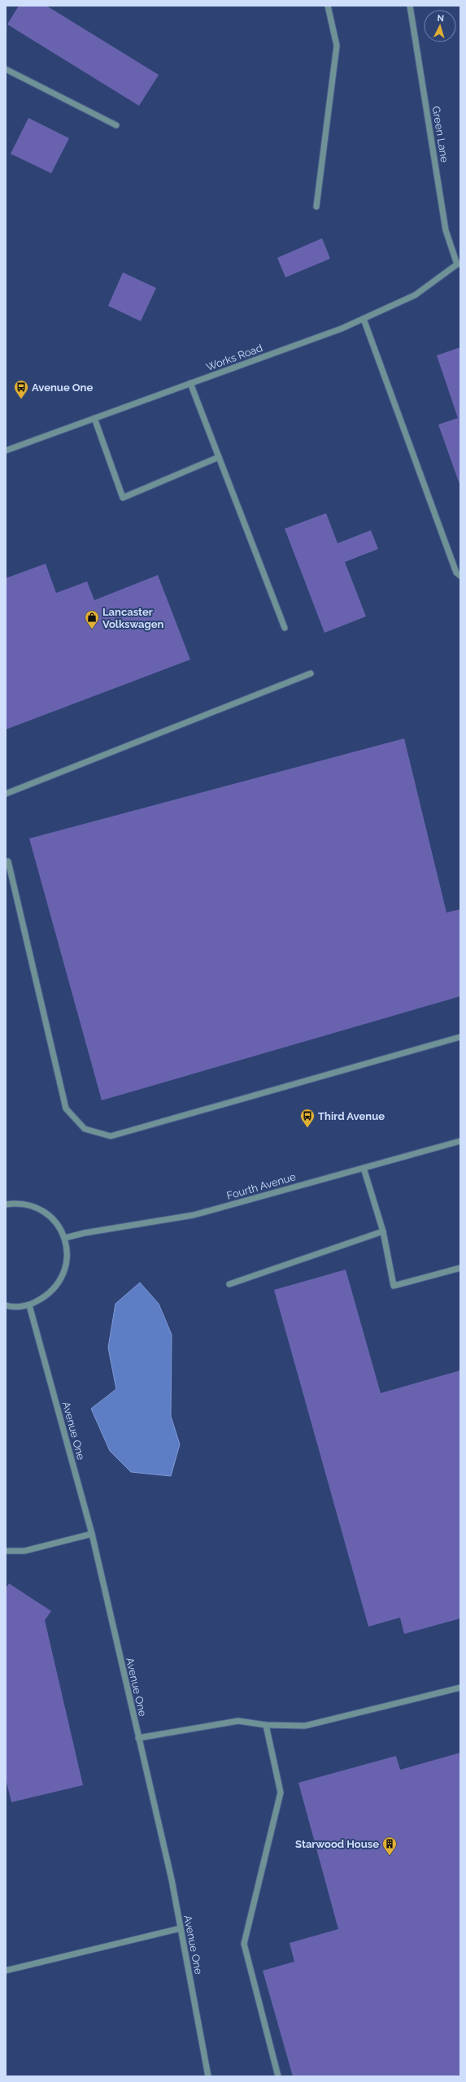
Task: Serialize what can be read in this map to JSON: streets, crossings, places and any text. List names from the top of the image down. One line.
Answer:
{"streets":{"street":["Green Lane","Works Road","Fourth Avenue","Avenue One"]},"crossings":[["Green Lane","Works Road"]],"places":{"bus stop":["Avenue One","Third Avenue"],"shop":["Lancaster Volkswagen"],"building":["Starwood House"]},"north":"top"}
